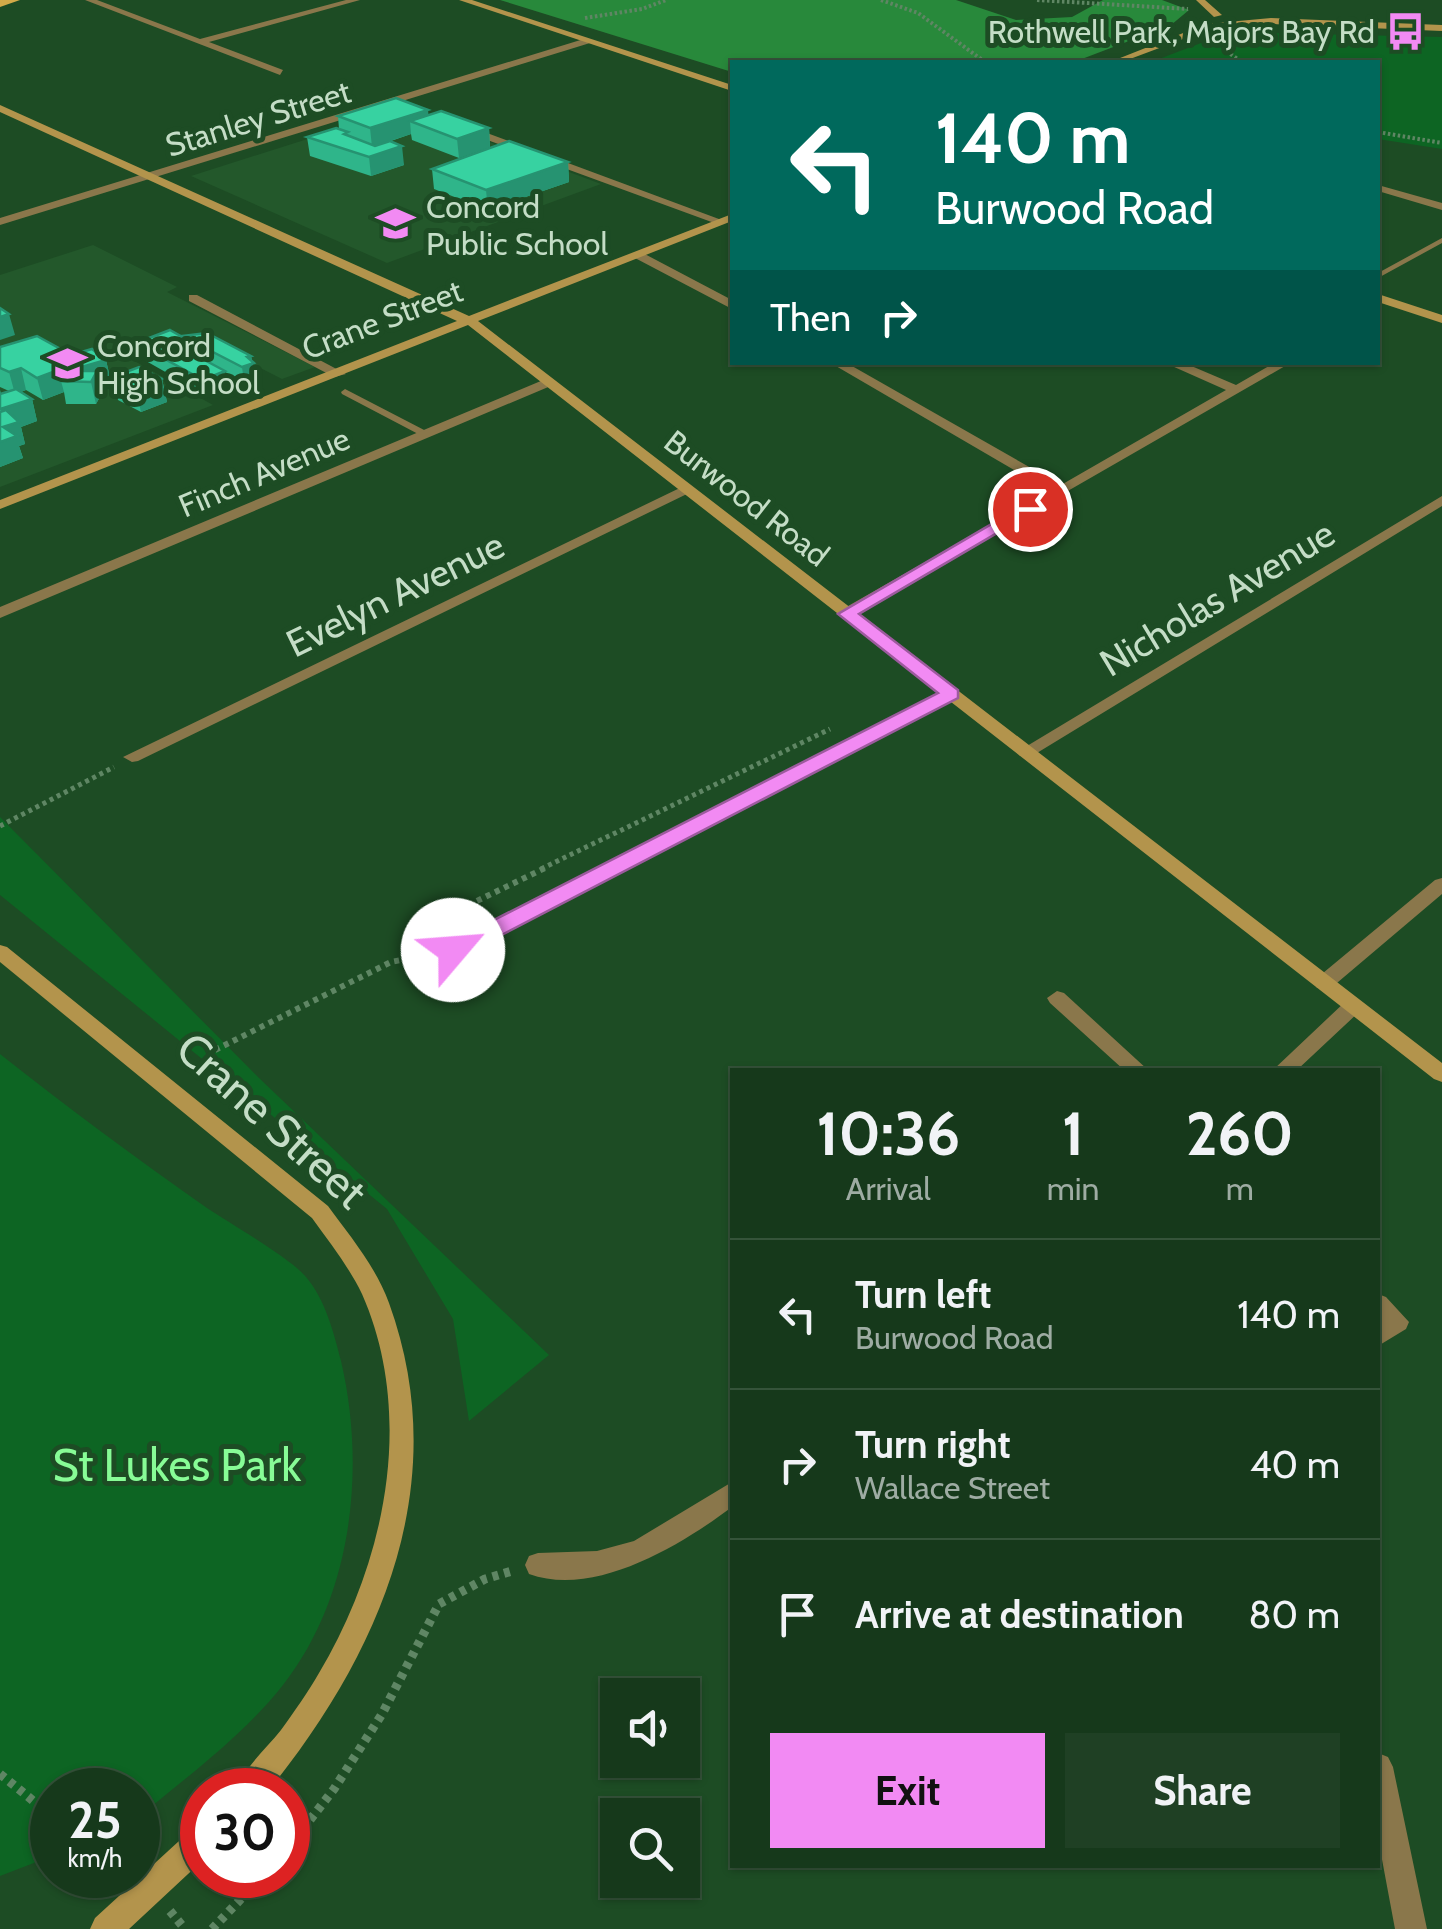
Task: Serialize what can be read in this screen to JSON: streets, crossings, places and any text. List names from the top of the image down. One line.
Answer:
{"streets":{"street":["Stanley Street","Crane Street","Finch Avenue","Burwood Road","Evelyn Avenue","Nicholas Avenue"]},"crossings":[["Stanley Street","Burwood Road"],["Crane Street","Burwood Road"],["Finch Avenue","Burwood Road"],["Burwood Road","Evelyn Avenue"],["Burwood Road","Nicholas Avenue"]],"parks":["St Lukes Park"],"places":{"bus stop":["Rothwell Park, Majors Bay Rd"],"school or university":["Concord Public School","Concord High School"]},"page":{"turn":["140 m","Burwood Road"],"then":"Then","eta":["10:36","Arrival","1","min","260","m"],"list":[{"name":"Turn left","note":"Burwood Road","value":"140 m"},{"name":"Turn right","note":"Wallace Street","value":"40 m"},{"name":"Arrive at destination","value":"80 m"}],"buttons":["Exit","Share"],"speed":"25 km/h","limit":"30"}}
